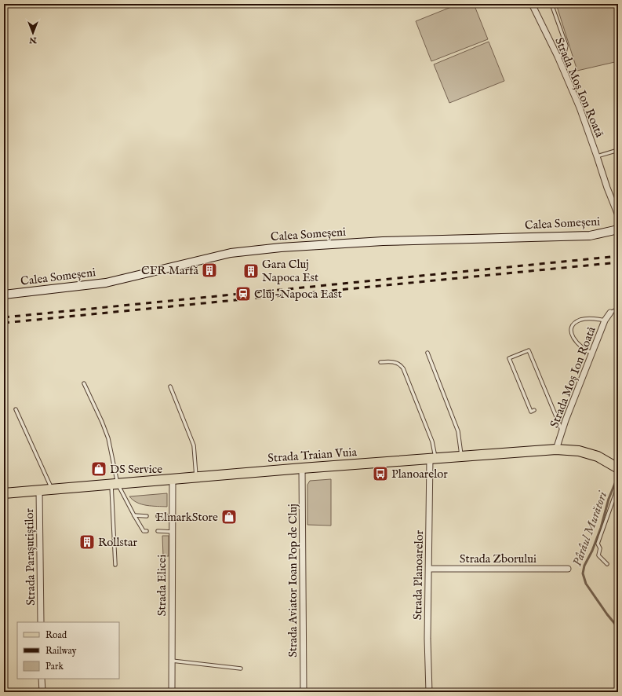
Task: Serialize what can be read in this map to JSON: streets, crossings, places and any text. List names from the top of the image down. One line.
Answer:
{"streets":{"main road":["Calea Someșeni","Strada Traian Vuia"],"street":["Strada Moș Ion Roată","Strada Parașutiștilor","Strada Zborului","Strada Planoarelor","Strada Aviator Ioan Pop de Cluj","Strada Elicei"]},"crossings":[["Strada Moș Ion Roată","Strada Traian Vuia"],["Strada Traian Vuia","Strada Parașutiștilor"],["Strada Traian Vuia","Strada Planoarelor"],["Strada Traian Vuia","Strada Aviator Ioan Pop de Cluj"],["Strada Traian Vuia","Strada Elicei"],["Strada Zborului","Strada Planoarelor"]],"water":["Pârâul Murători"],"places":{"building":["CFR Marfă","Gara Cluj Napoca Est","Rollstar"],"station":["Cluj-Napoca East"],"shop":["DS Service","ElmarkStore"],"bus stop":["Planoarelor"]},"legend":["Road","Railway","Park"],"north":"bottom"}
